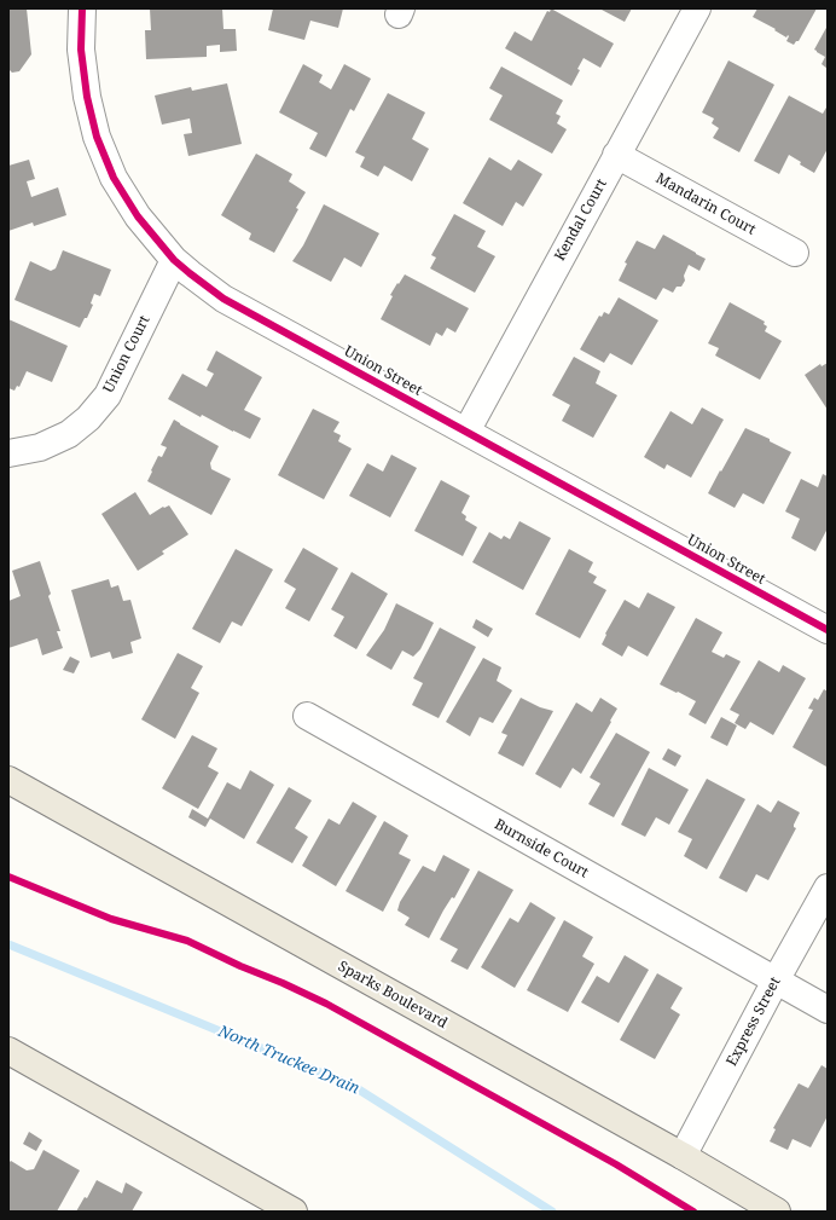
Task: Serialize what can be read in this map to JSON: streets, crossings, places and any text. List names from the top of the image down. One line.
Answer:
{"streets":{"main road":["Sparks Boulevard"],"street":["Mandarin Court","Kendal Court","Union Court","Union Street","Burnside Court","Express Street"]},"crossings":[["Mandarin Court","Kendal Court"],["Kendal Court","Union Street"],["Union Court","Union Street"],["Burnside Court","Express Street"],["Sparks Boulevard","Express Street"]],"water":["North Truckee Drain"]}
